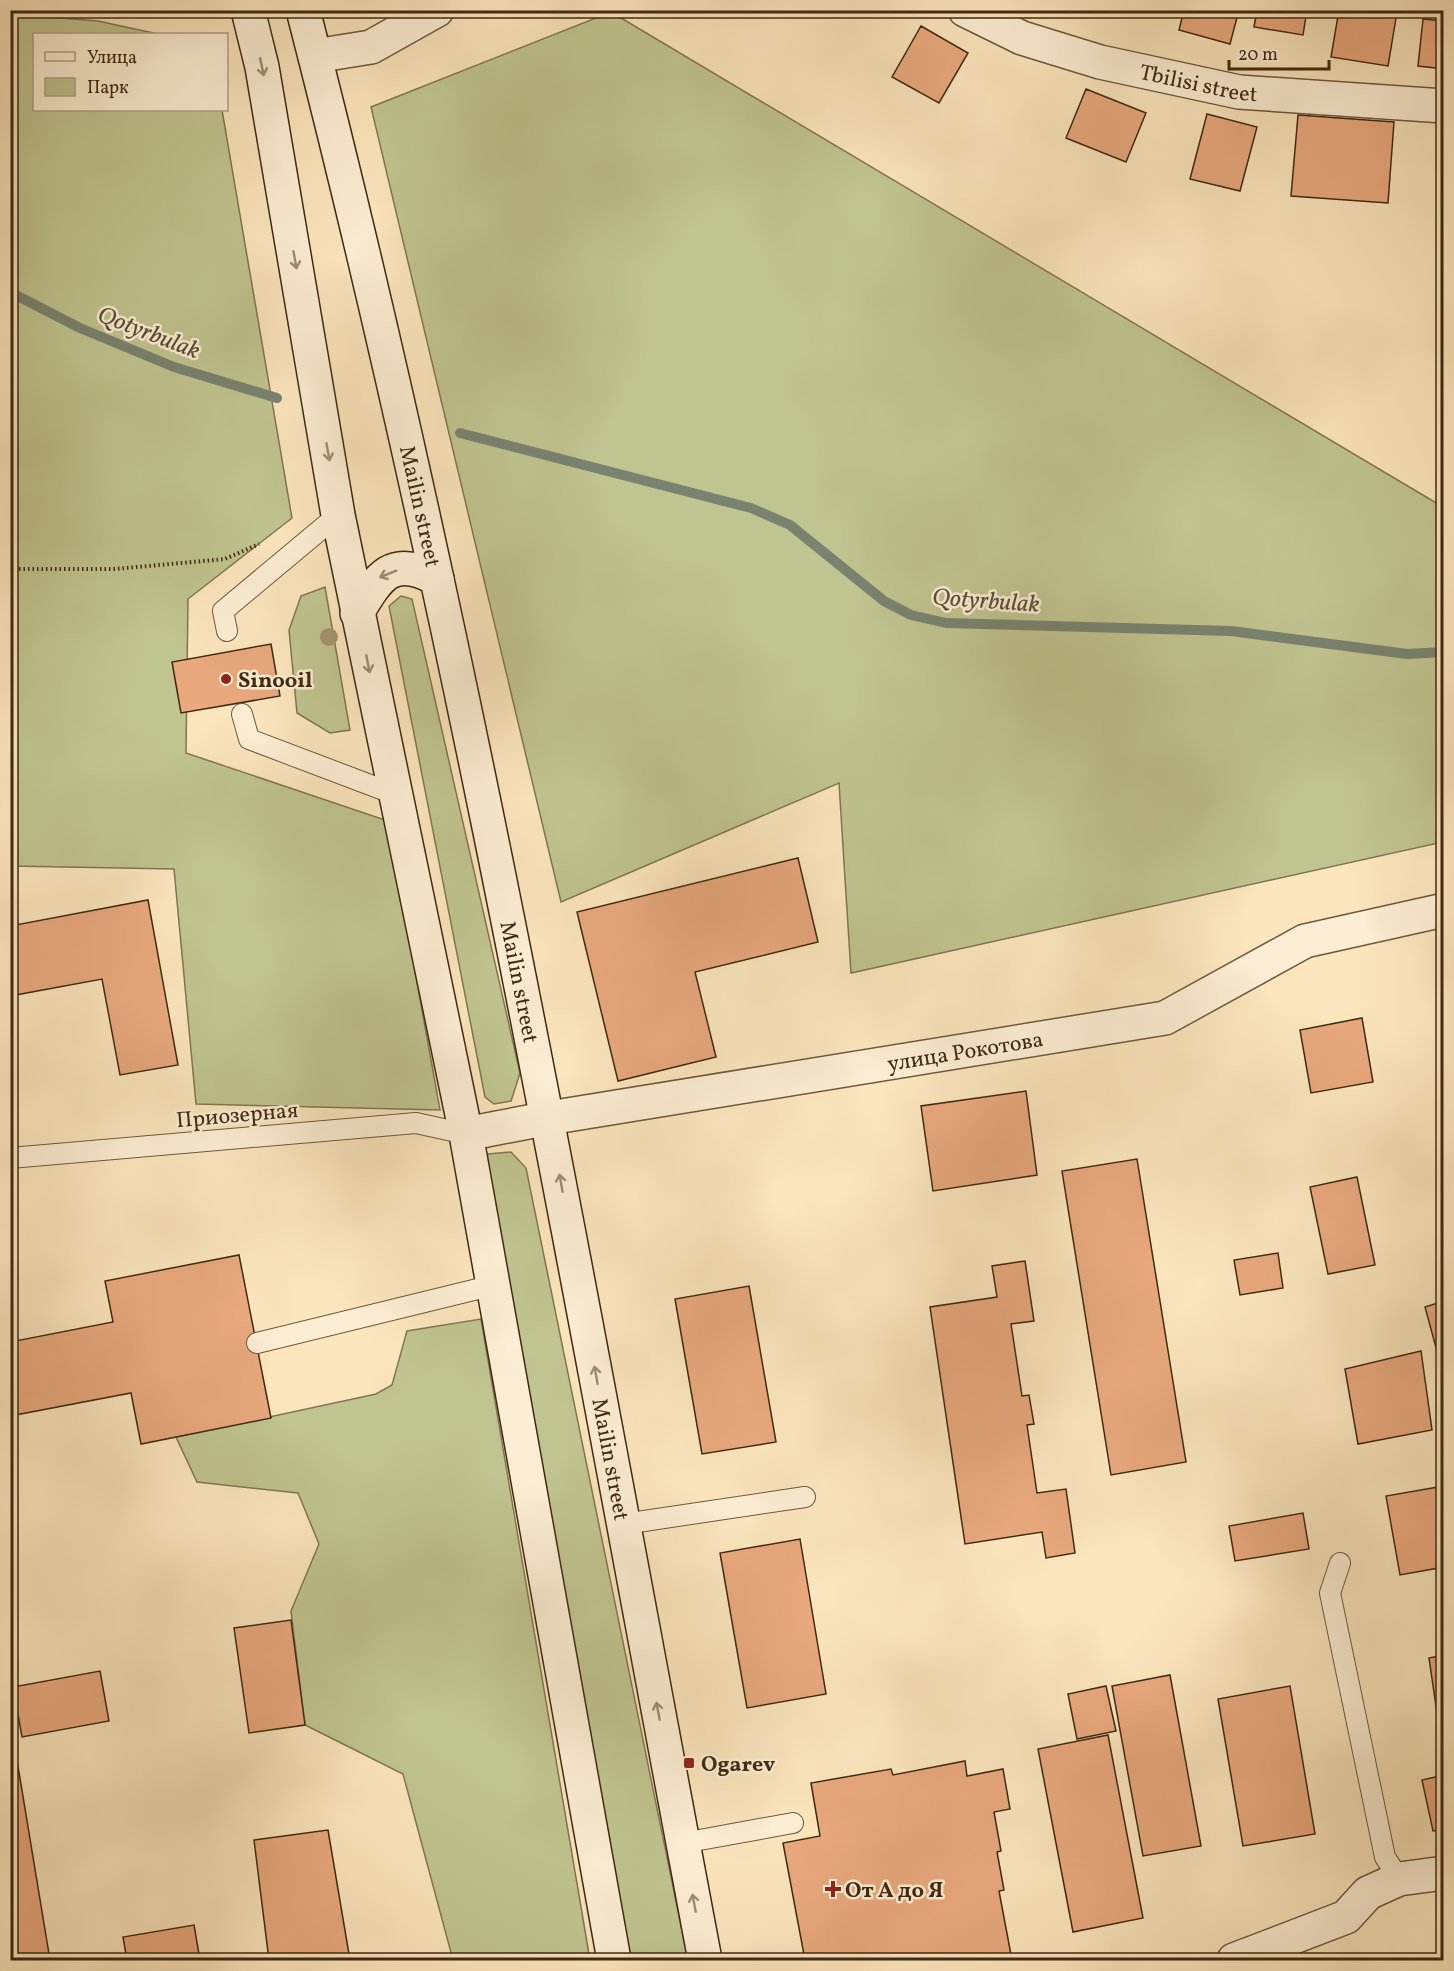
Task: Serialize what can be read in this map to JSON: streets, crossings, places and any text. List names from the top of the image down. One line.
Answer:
{"streets":{"main road":["Tbilisi street","Mailin street","улица Рокотова"],"lane":["Приозерная"]},"crossings":[["Mailin street","улица Рокотова"],["улица Рокотова","Приозерная"]],"water":["Qotyrbulak"],"places":{"other":["Sinooil"],"transit":["Ogarev"],"health":["От А до Я"]},"legend":["Улица","Парк"],"scale_bar":"20 m"}
